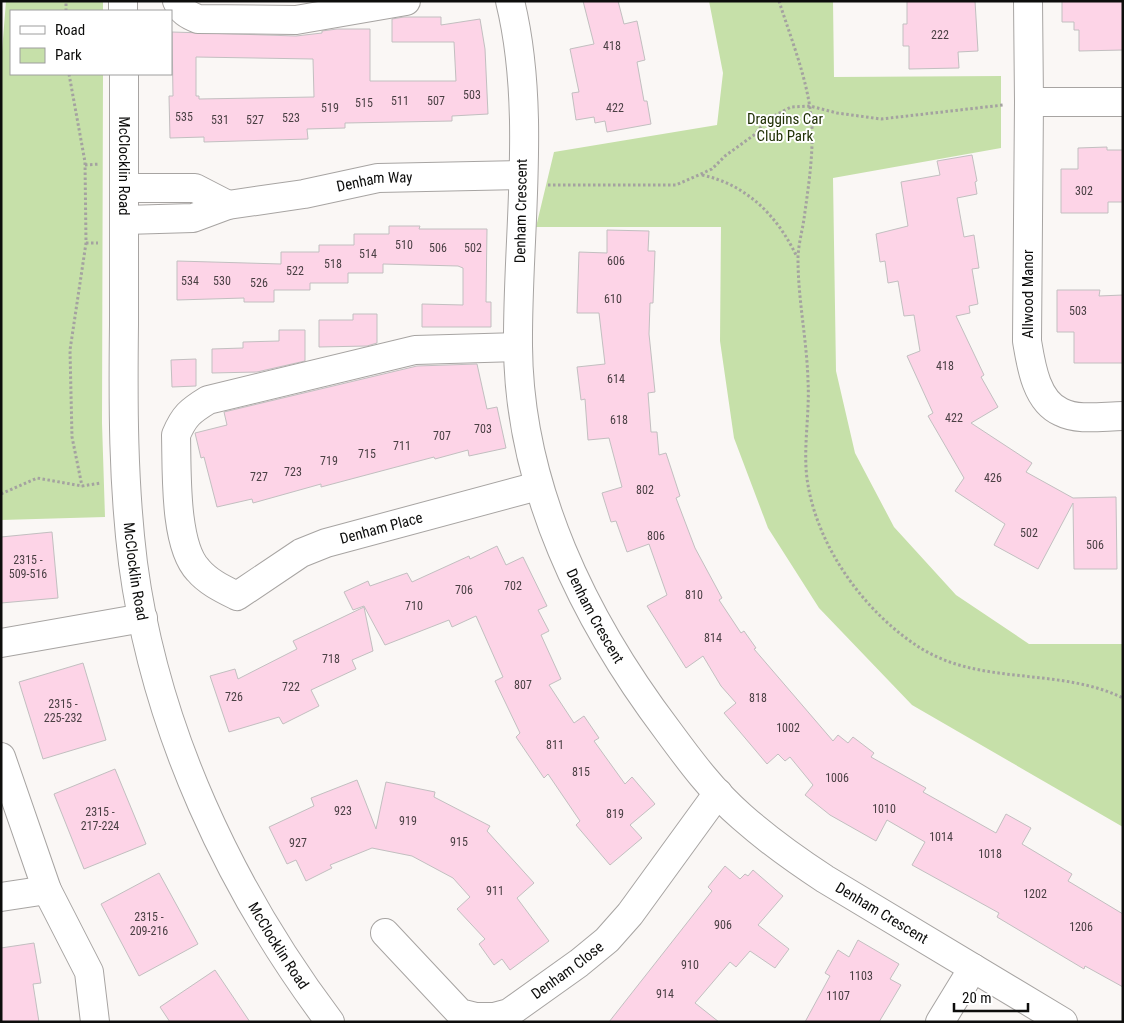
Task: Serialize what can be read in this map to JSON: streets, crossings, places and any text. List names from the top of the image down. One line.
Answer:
{"streets":{"street":["McClocklin Road","Denham Way","Denham Crescent","Allwood Manor","Denham Place","Denham Close"]},"crossings":[["McClocklin Road","Denham Way"],["Denham Way","Denham Crescent"],["Denham Crescent","Denham Place"],["Denham Crescent","Denham Close"]],"parks":["Draggins Car Club Park"],"house_numbers":["222","418","503","511","507","515","519","422","535","523","531","527","302","510","506","502","514","606","518","522","534","530","526","610","503","418","614","422","618","703","707","711","715","719","723","727","426","802","502","806","506","2315 - 509-516","702","706","810","710","814","718","807","722","726","818","2315 - 225-232","1002","811","815","1006","1010","923","2315 - 217-224","819","919","1014","915","927","1018","911","1202","2315 - 209-216","906","1206","910","1103","914","1107"],"legend":["Road","Park"],"scale_bar":"20 m"}
